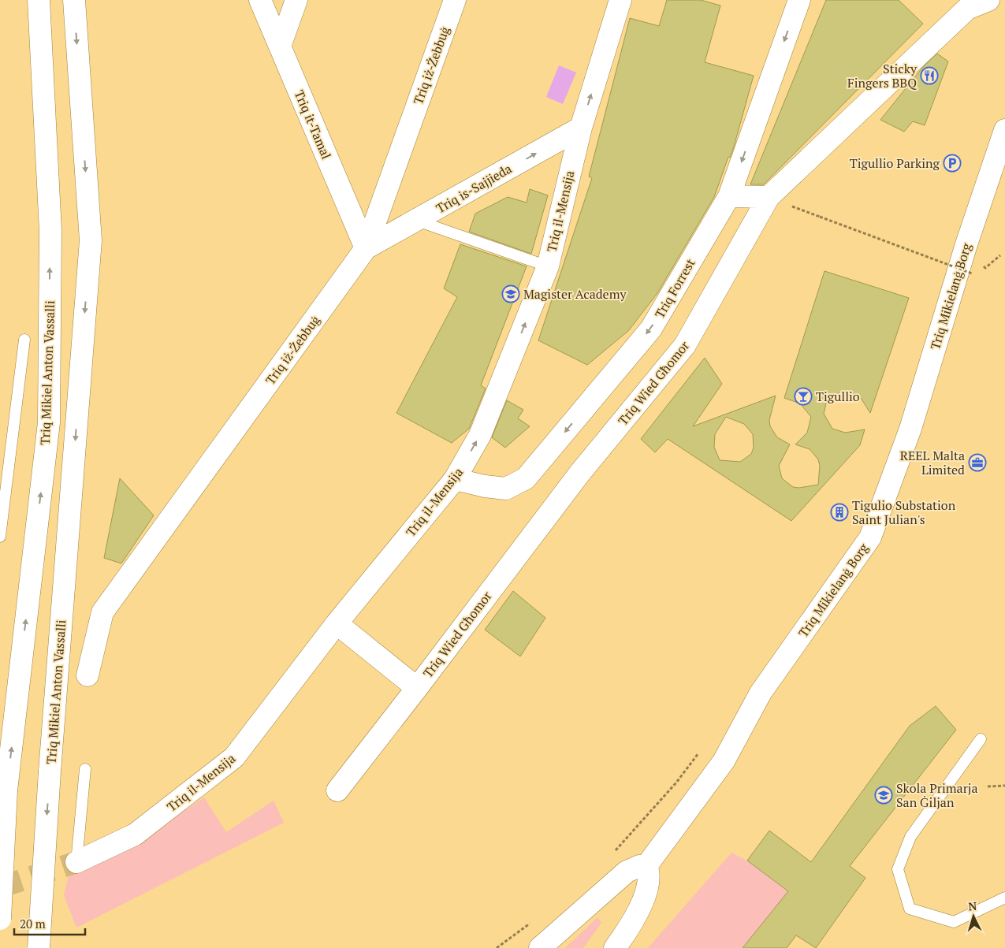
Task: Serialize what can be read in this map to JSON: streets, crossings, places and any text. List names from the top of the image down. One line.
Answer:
{"streets":{"main road":["Triq iż-Żebbuġ","Triq it-Tamal","Triq is-Sajjieda","Triq il-Mensija","Triq Forrest","Triq Mikielanġ Borg","Triq Mikiel Anton Vassalli","Triq Wied Għomor"]},"crossings":[["Triq iż-Żebbuġ","Triq it-Tamal"],["Triq iż-Żebbuġ","Triq is-Sajjieda"],["Triq it-Tamal","Triq is-Sajjieda"],["Triq is-Sajjieda","Triq il-Mensija"],["Triq il-Mensija","Triq Forrest"]],"one_way":["Triq is-Sajjieda","Triq Forrest"],"places":{"restaurant":["Sticky Fingers BBQ"],"parking":["Tigullio Parking"],"school or university":["Magister Academy","Skola Primarja San Ġiljan"],"bar":["Tigullio"],"office":["REEL Malta Limited"],"building":["Tigulio Substation Saint Julian's"]},"scale_bar":"20 m","north":"top"}
